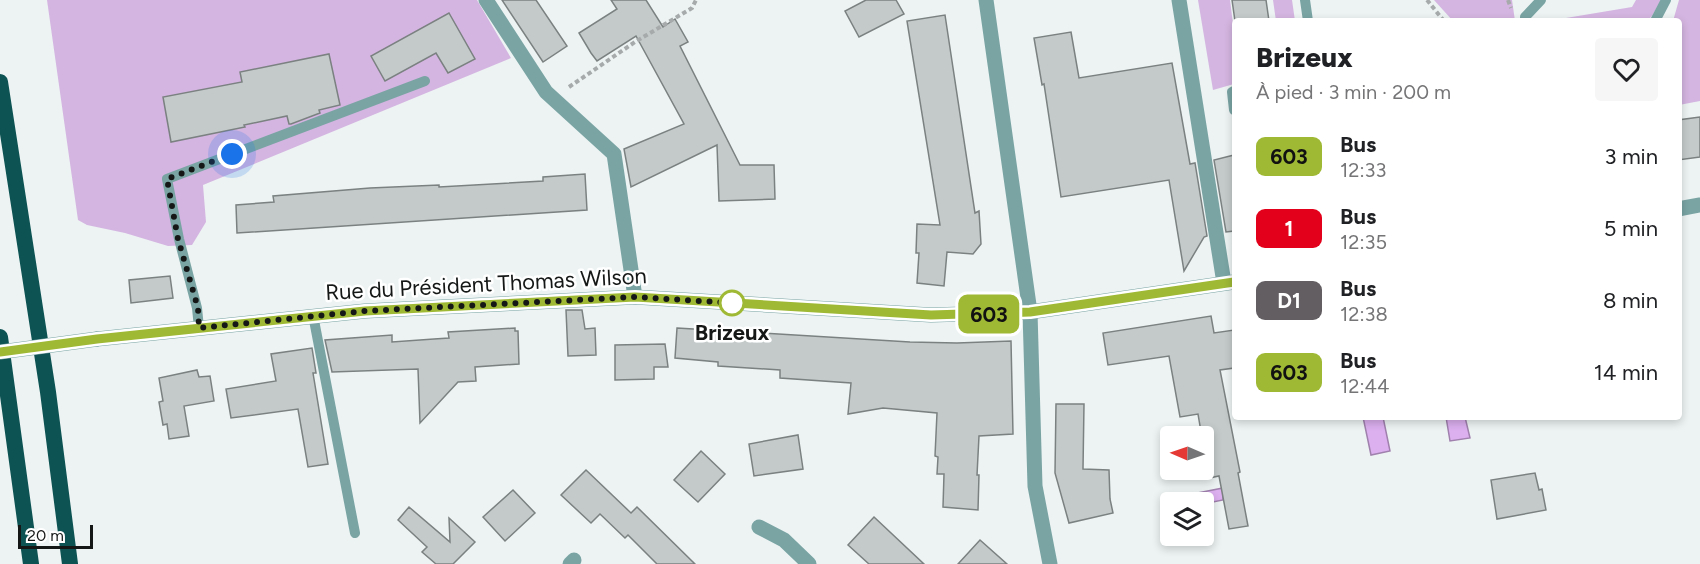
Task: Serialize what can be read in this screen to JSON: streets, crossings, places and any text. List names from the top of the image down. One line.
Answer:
{"streets":{"street":["Rue du Président Thomas Wilson"]},"places":["Brizeux"],"lines":["bus line 603"],"scale_bar":"20 m","north":"left","page":{"on_map":"603","heading":["Brizeux","À pied · 3 min · 200 m"],"list":[{"mark":"603","name":"Bus","note":"12:33","value":"3 min"},{"mark":"1","name":"Bus","note":"12:35","value":"5 min"},{"mark":"D1","name":"Bus","note":"12:38","value":"8 min"},{"mark":"603","name":"Bus","note":"12:44","value":"14 min"}],"scale":"20 m"}}
